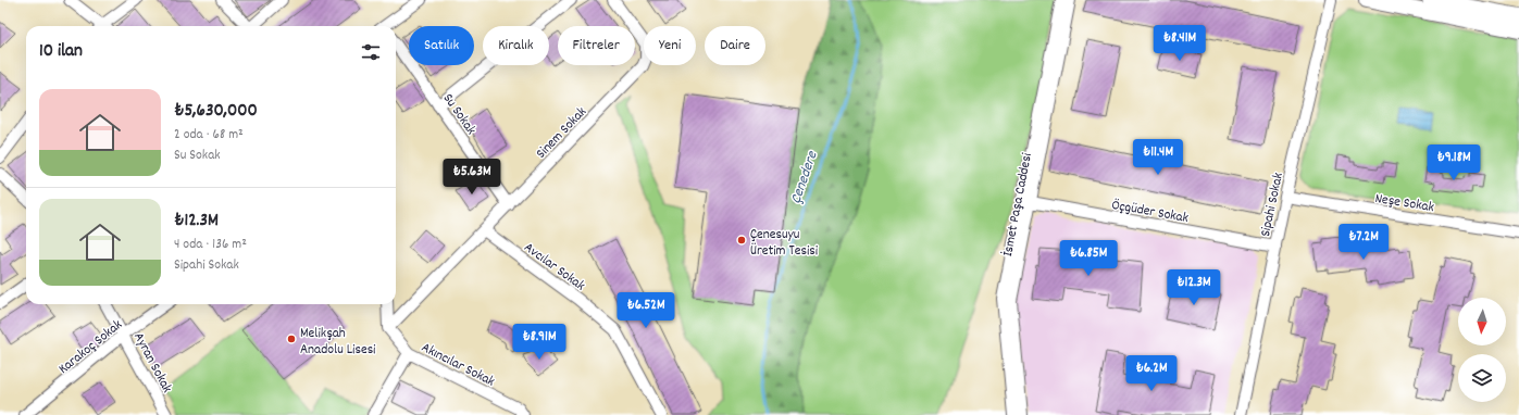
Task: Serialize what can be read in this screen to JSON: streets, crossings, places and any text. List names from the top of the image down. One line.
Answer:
{"streets":{"street":["Su Sokak","Sinem Sokak","Neşe Sokak","İsmet Paşa Caddesi","Sipahi Sokak","Öçgüder Sokak","Avcılar Sokak","Karakoç Sokak","Ayran Sokak","Akıncılar Sokak"]},"crossings":[["Su Sokak","Sinem Sokak"],["Sinem Sokak","Avcılar Sokak"],["Sinem Sokak","Akıncılar Sokak"],["Neşe Sokak","Sipahi Sokak"],["İsmet Paşa Caddesi","Öçgüder Sokak"],["Sipahi Sokak","Öçgüder Sokak"],["Karakoç Sokak","Ayran Sokak"]],"water":["Çenedere"],"places":["Çenesuyu Üretim Tesisi","Melikşah Anadolu Lisesi"],"north":"bottom","page":{"price":["₺8.41M","₺11.4M","₺9.18M","₺5.63M","₺7.2M","₺6.85M","₺12.3M","₺6.52M","₺8.91M","₺6.2M"],"chip":["Satılık","Kiralık","Filtreler","Yeni","Daire"],"heading":"10 ilan","list":[{"name":"₺5,630,000","note":"2 oda · 68 m² · Su Sokak"},{"name":"₺12.3M","note":"4 oda · 136 m² · Sipahi Sokak"}]}}
